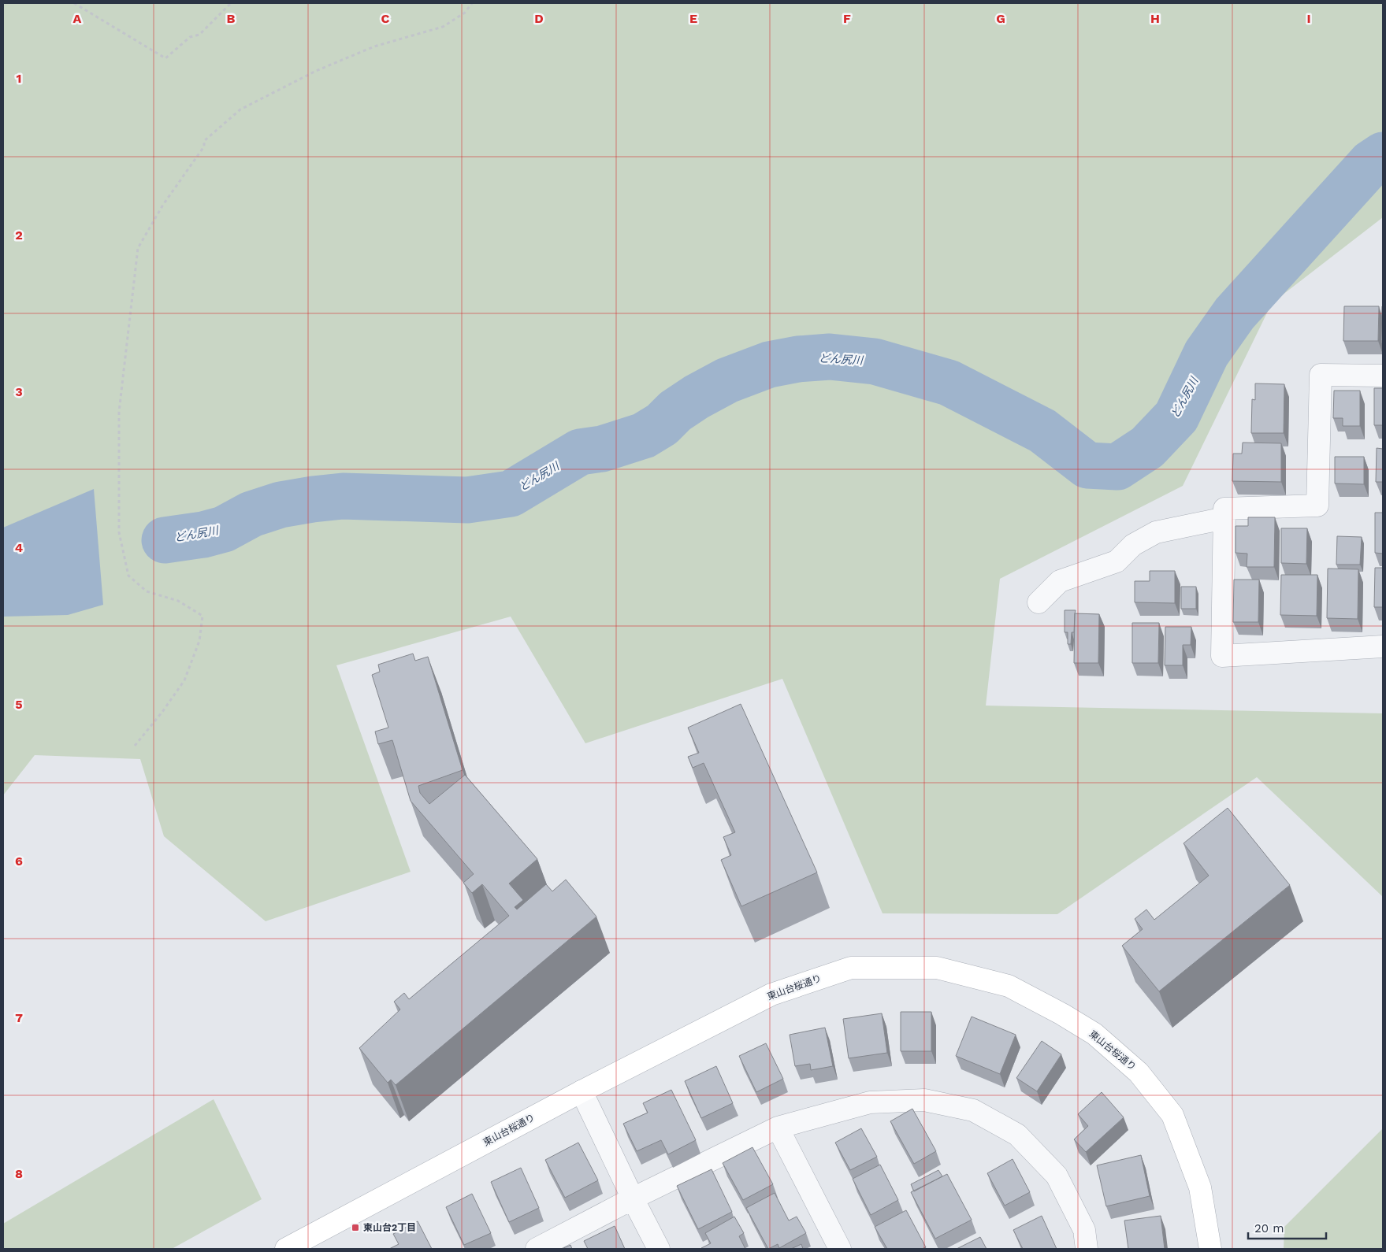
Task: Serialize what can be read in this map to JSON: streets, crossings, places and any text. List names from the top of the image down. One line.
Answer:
{"streets":{"street":["東山台桜通り"]},"water":["どん尻川"],"places":{"transit":["東山台2丁目"]},"scale_bar":"20 m","grid":{"columns":["A","B","C","D","E","F","G","H","I"],"rows":["1","2","3","4","5","6","7","8"]}}
